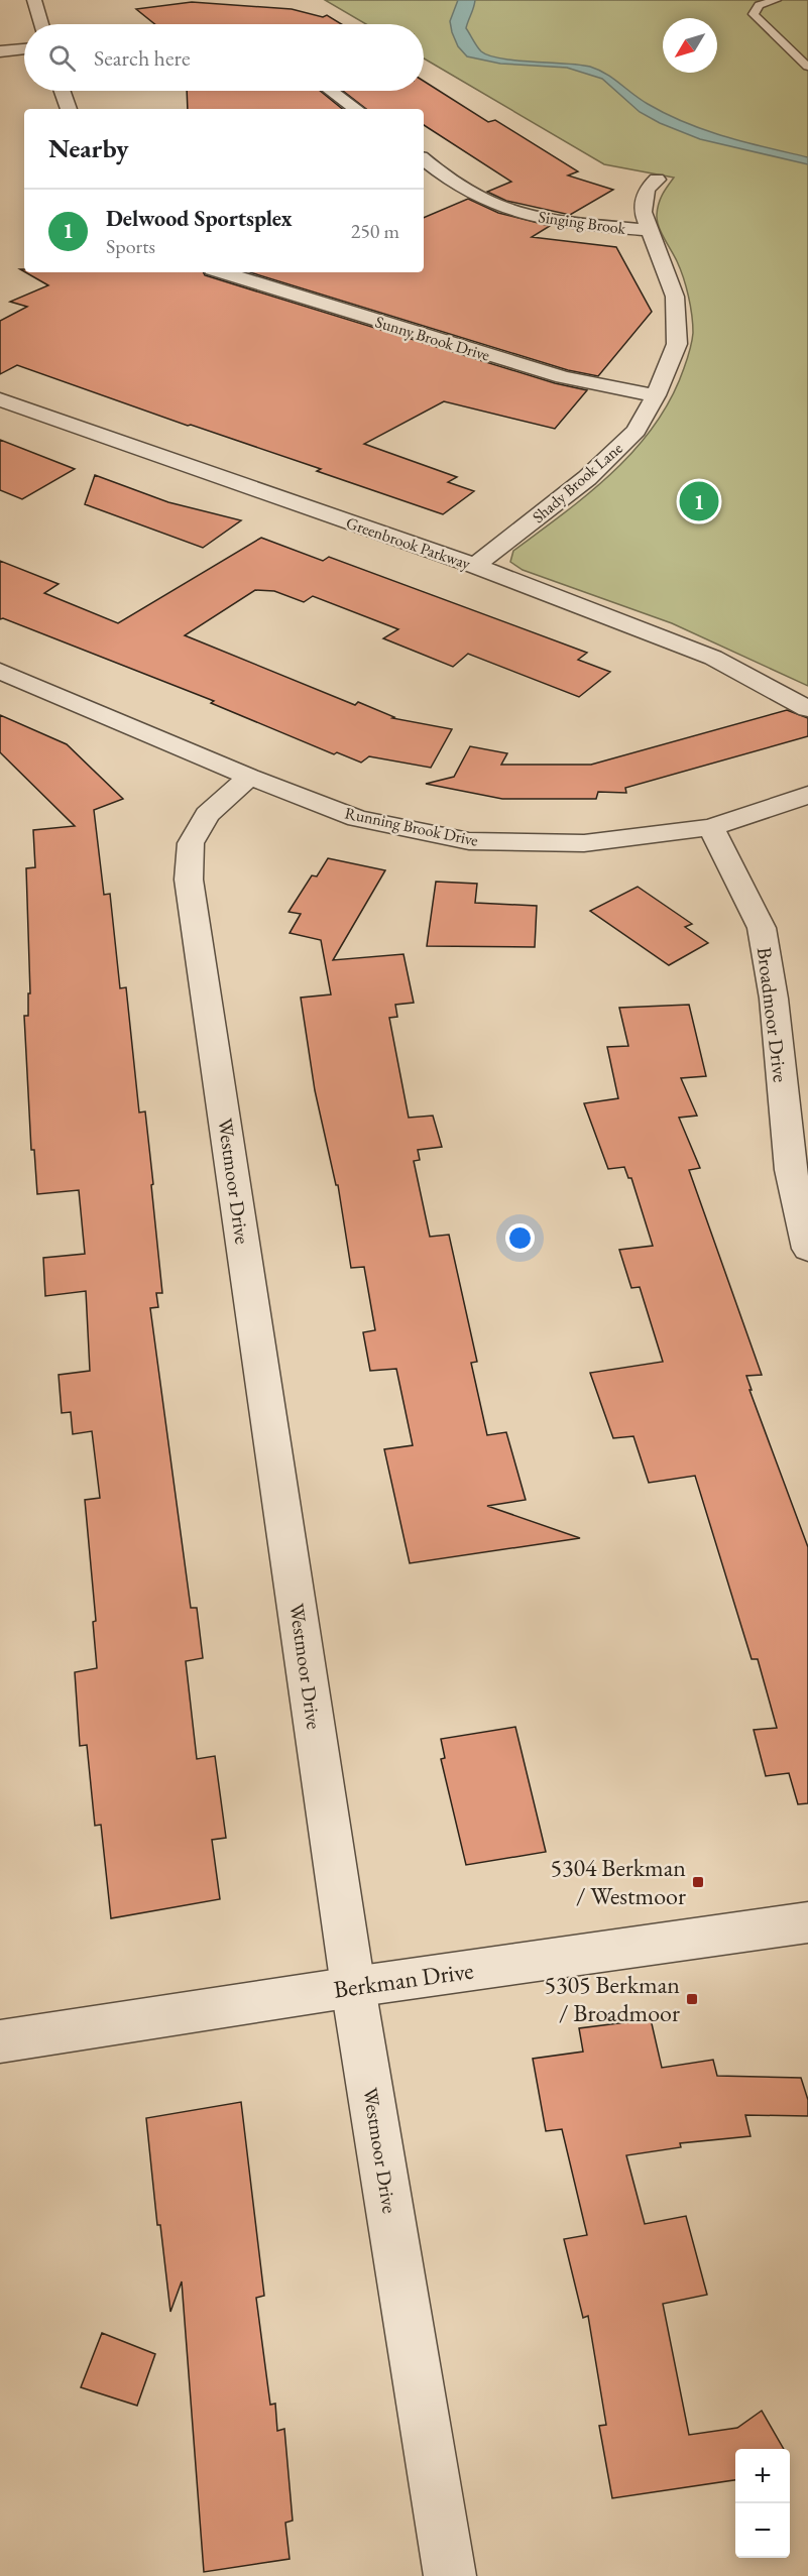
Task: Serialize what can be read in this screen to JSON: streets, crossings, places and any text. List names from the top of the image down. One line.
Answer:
{"streets":{"street":["Singing Brook","Sunny Brook Drive","Shady Brook Lane","Greenbrook Parkway","Running Brook Drive","Broadmoor Drive","Westmoor Drive","Berkman Drive"]},"crossings":[["Singing Brook","Shady Brook Lane"],["Sunny Brook Drive","Shady Brook Lane"],["Shady Brook Lane","Greenbrook Parkway"],["Running Brook Drive","Broadmoor Drive"],["Running Brook Drive","Westmoor Drive"],["Westmoor Drive","Berkman Drive"]],"places":{"transit":["5304 Berkman / Westmoor","5305 Berkman / Broadmoor"]},"north":"bottom left","page":{"search":"Search here","heading":"Nearby","list":[{"mark":"1","name":"Delwood Sportsplex","note":"Sports","value":"250 m"}],"pins":"1","map_buttons":["+","−"]}}
